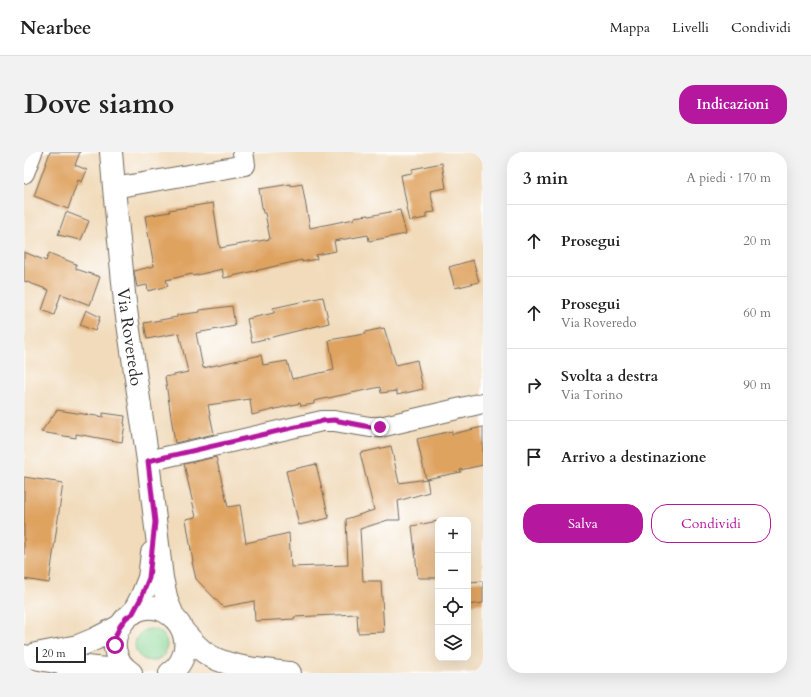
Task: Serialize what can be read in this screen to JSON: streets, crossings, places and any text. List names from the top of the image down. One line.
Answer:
{"streets":{"main road":["Via Roveredo"]},"scale_bar":"20 m","page":{"header":"Nearbee","nav":["Mappa","Livelli","Condividi"],"title":"Dove siamo","buttons":["Indicazioni",["Salva","Condividi"]],"heading":["3 min","A piedi · 170 m"],"list":[["Prosegui","20 m"],["Prosegui","Via Roveredo","60 m"],["Svolta a destra","Via Torino","90 m"],"Arrivo a destinazione"],"map_buttons":["+","−"],"scale":"20 m"}}
